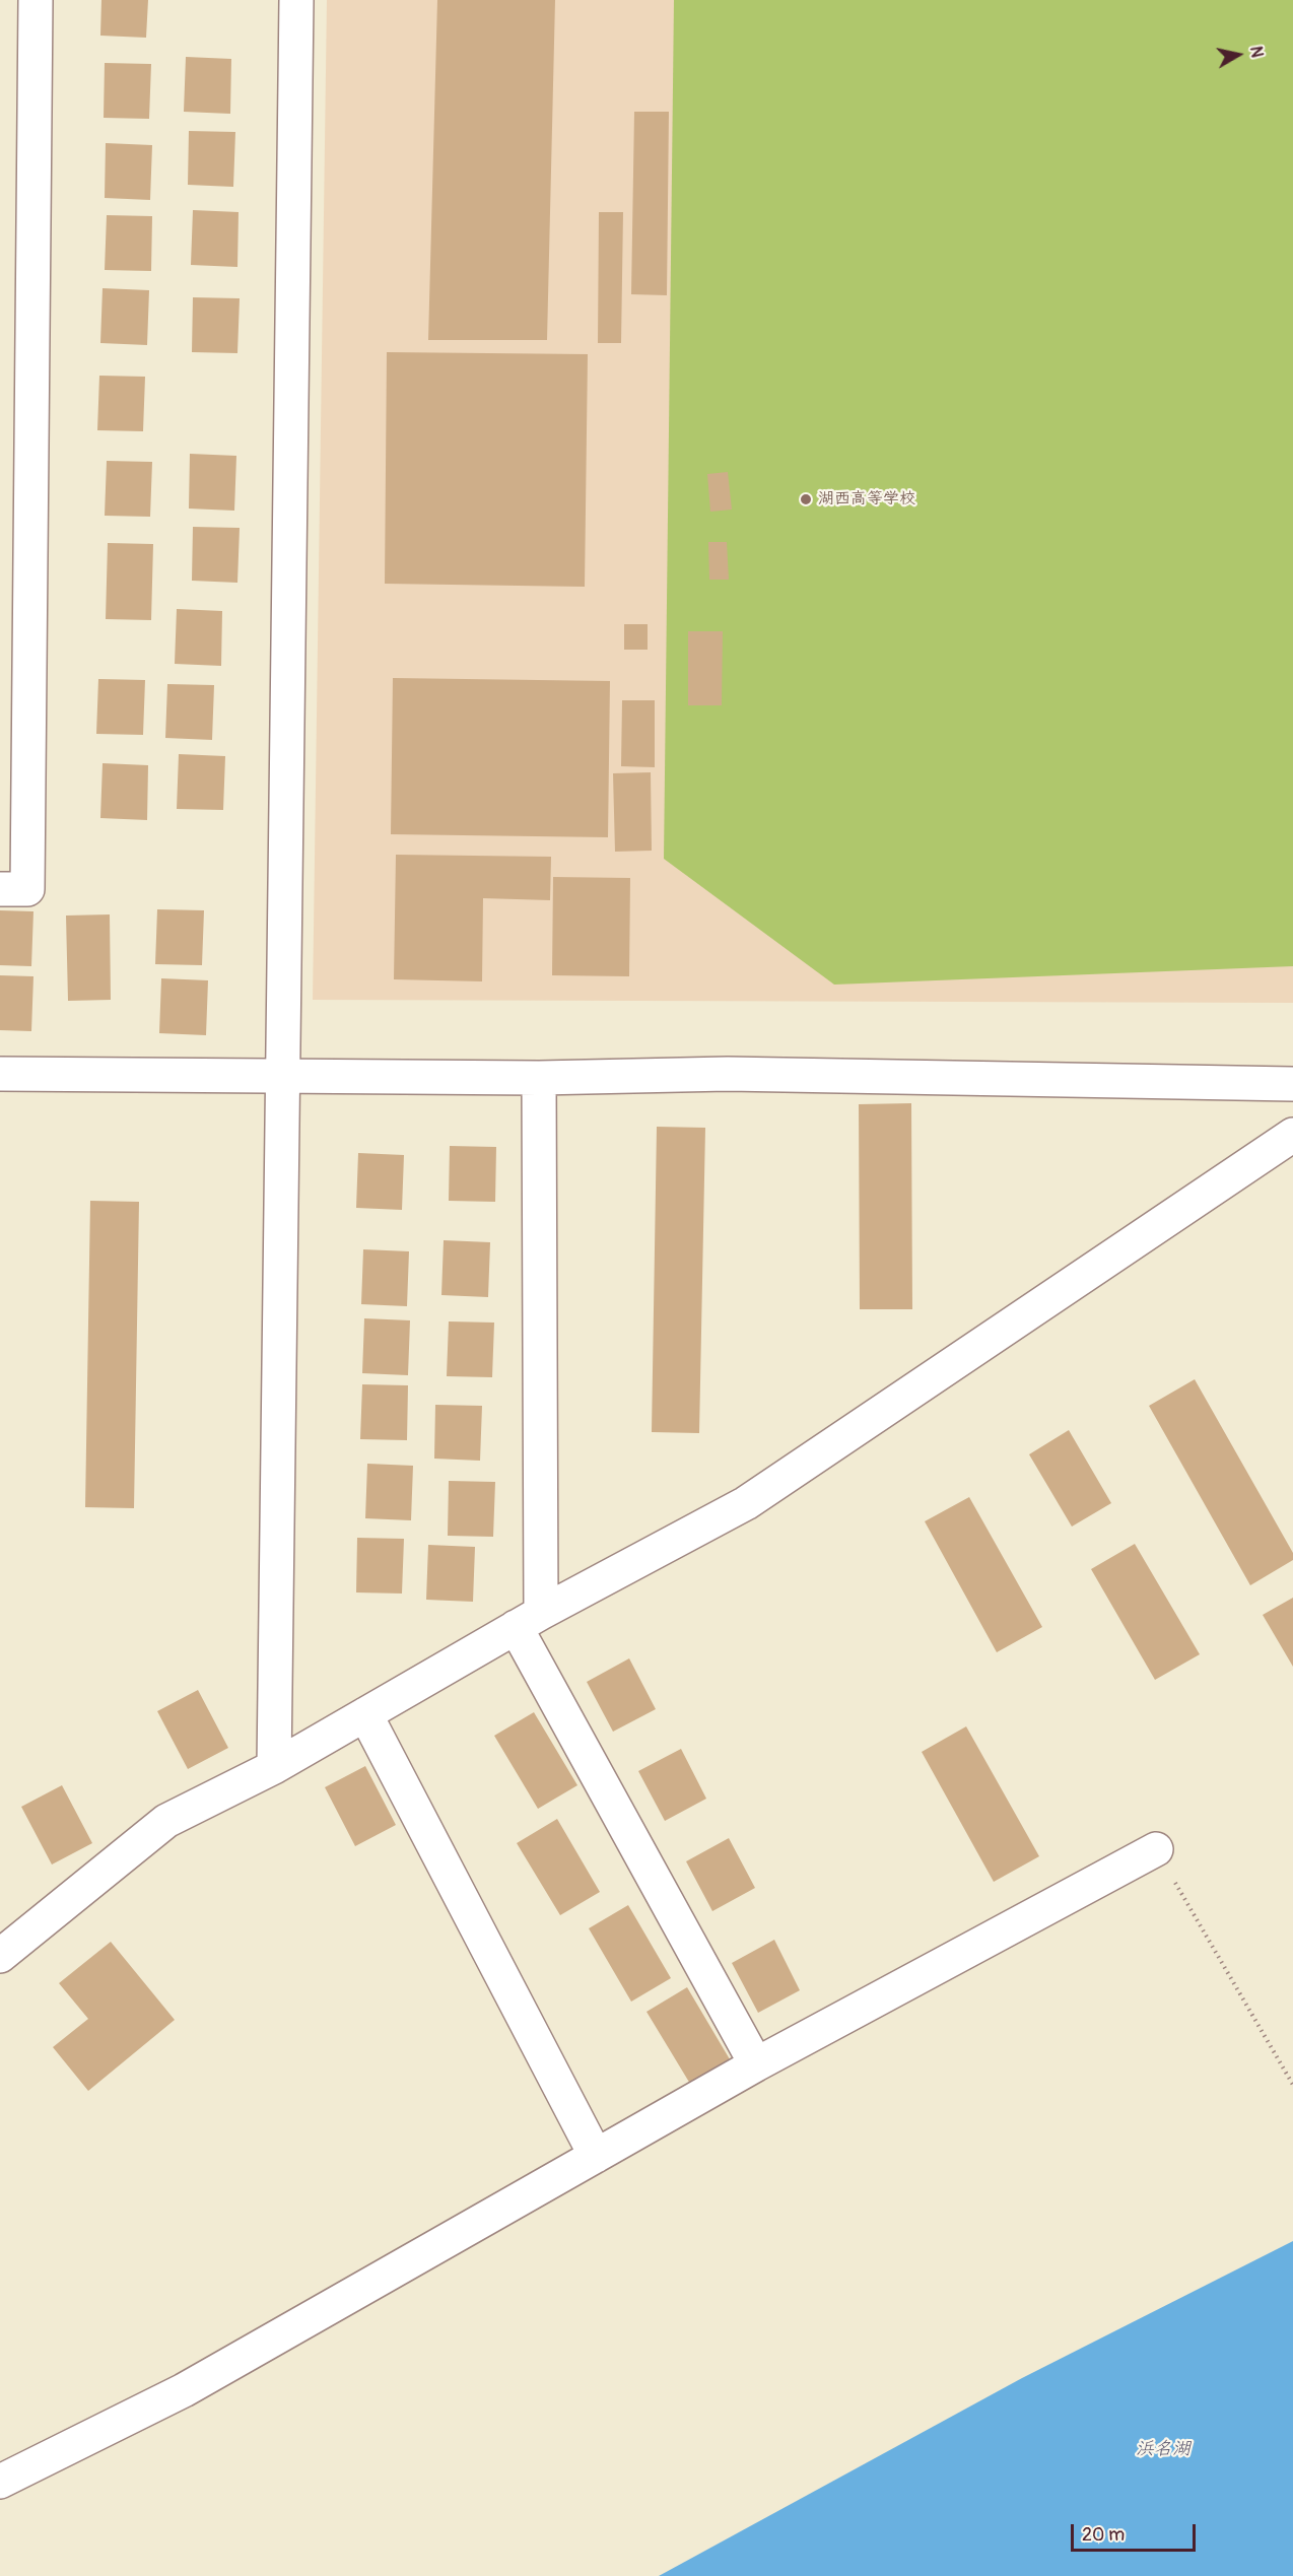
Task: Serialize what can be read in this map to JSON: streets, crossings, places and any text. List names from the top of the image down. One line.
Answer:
{"water":["浜名湖"],"places":["湖西高等学校"],"scale_bar":"20 m","north":"right"}
